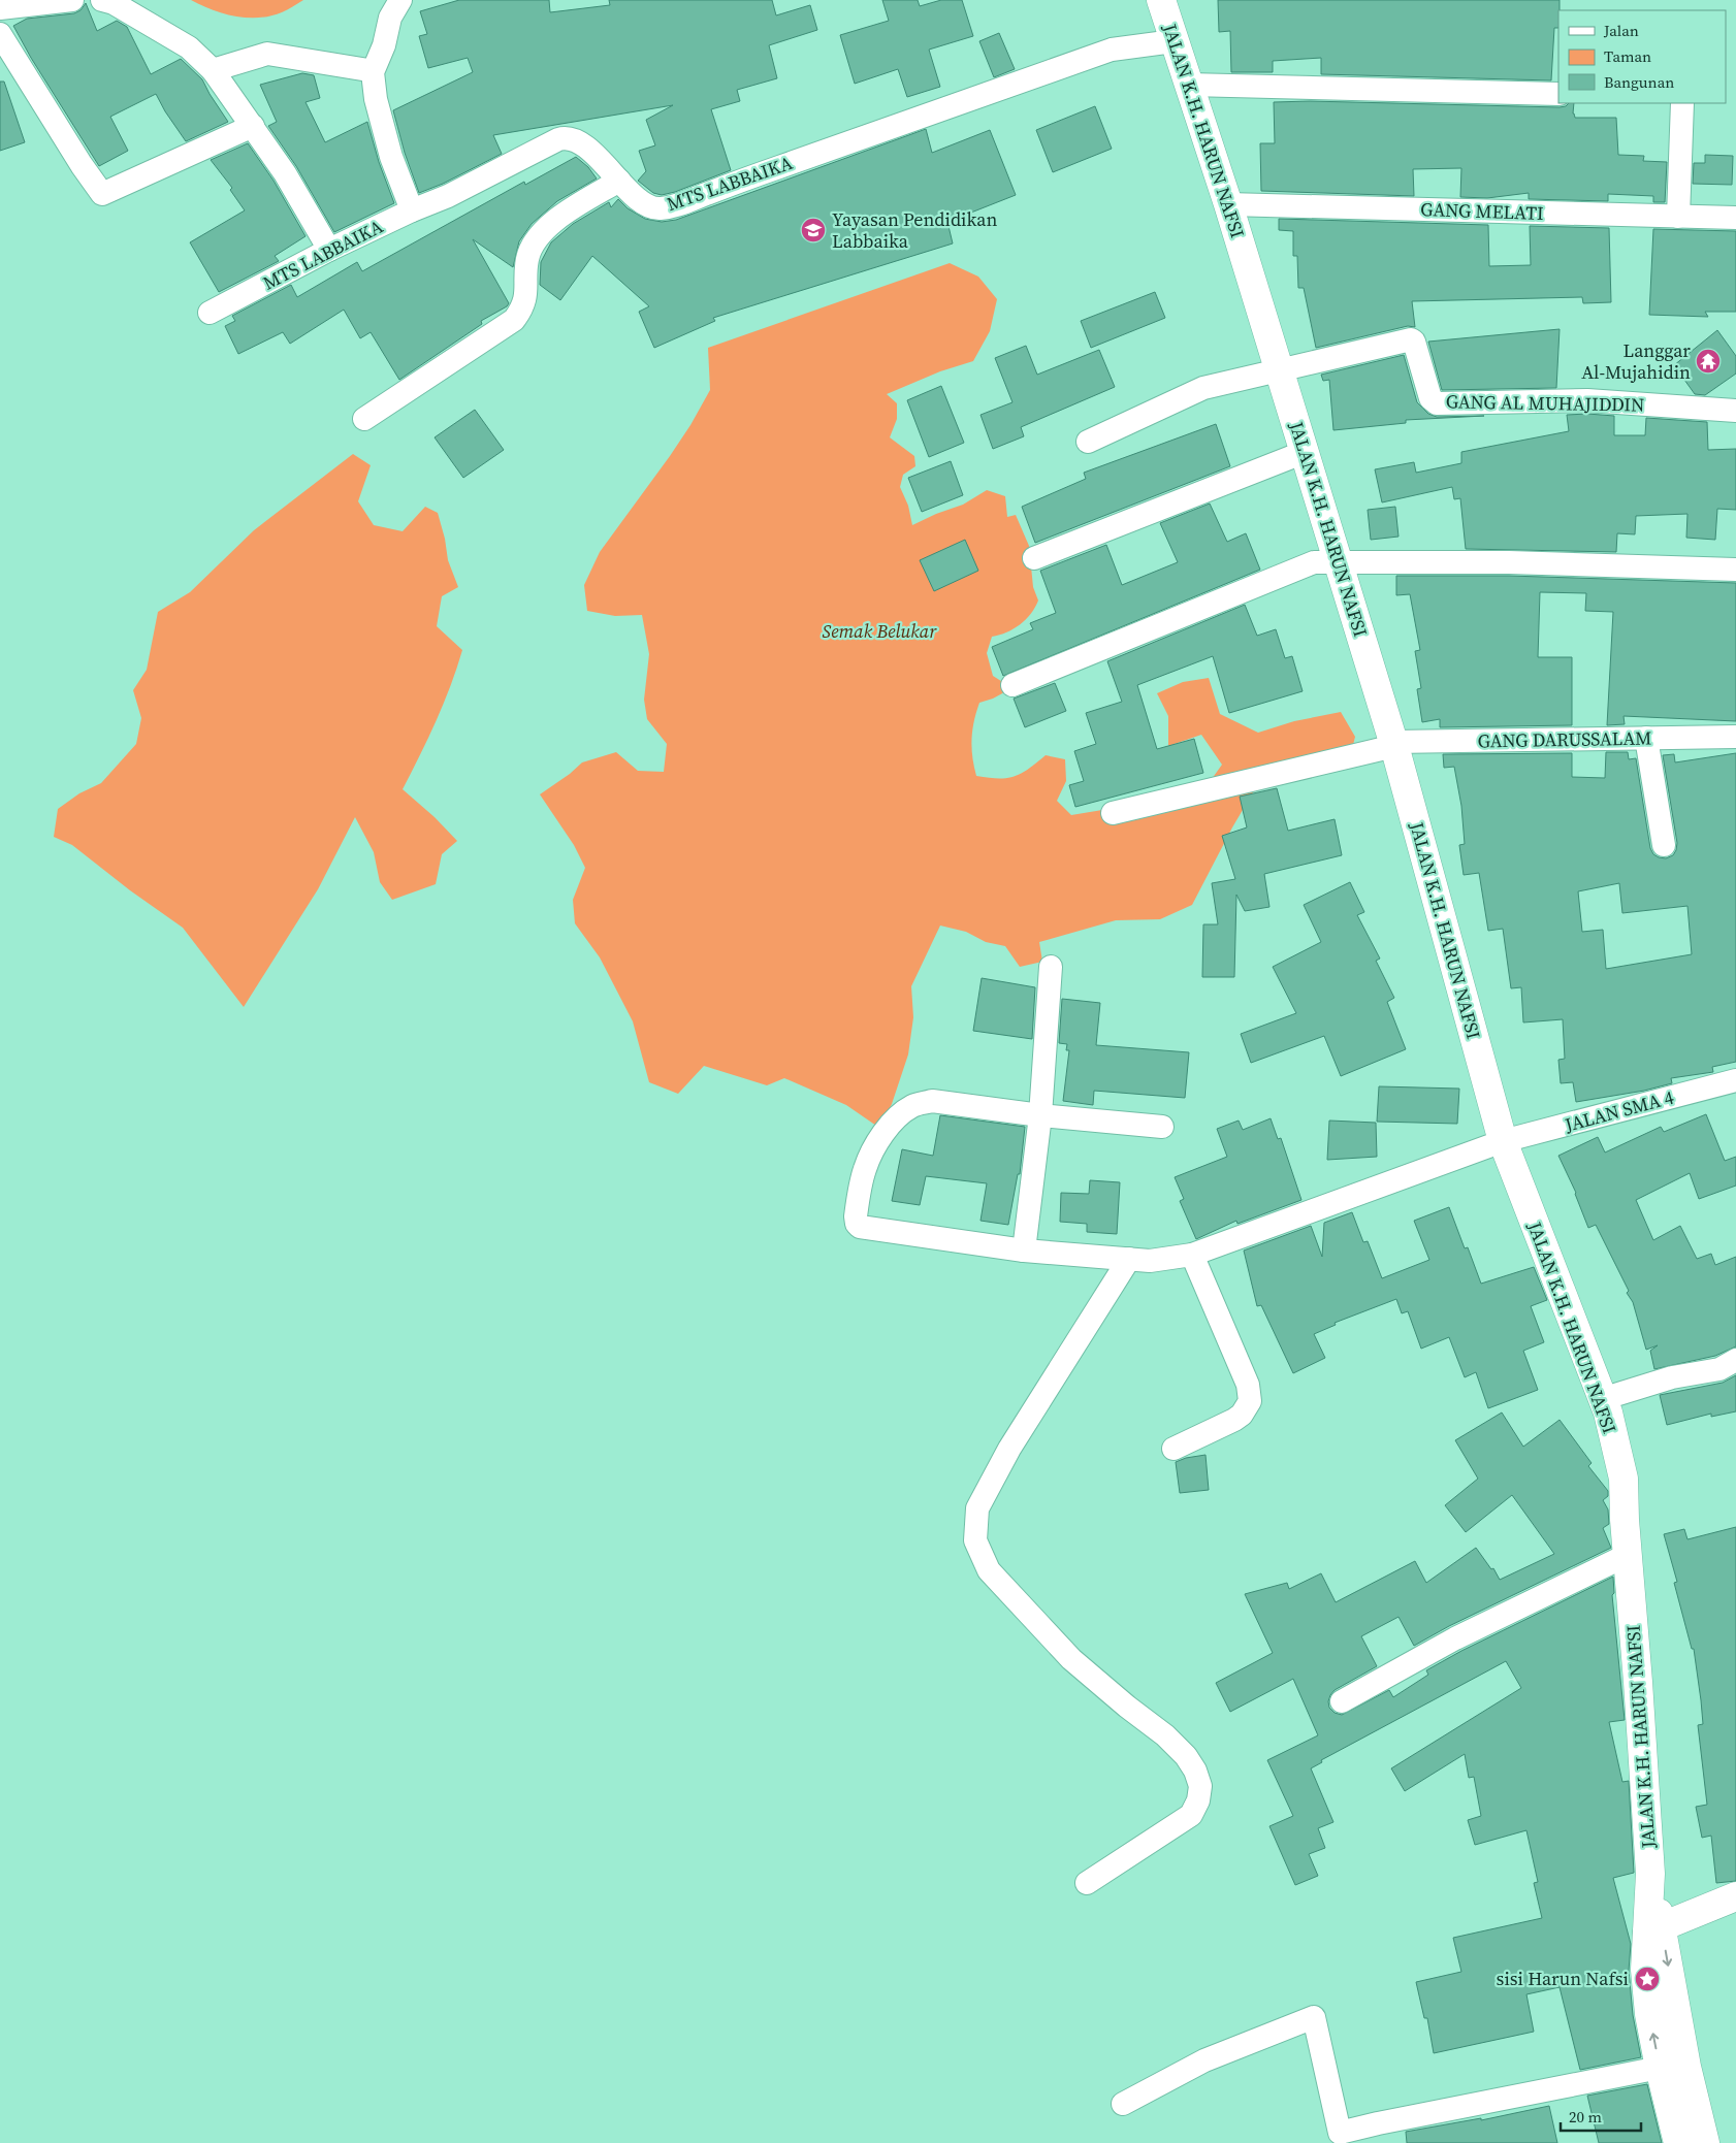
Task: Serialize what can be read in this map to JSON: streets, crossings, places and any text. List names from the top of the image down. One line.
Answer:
{"streets":{"main road":["JALAN K.H. HARUN NAFSI"],"street":["MTS LABBAIKA","GANG MELATI","GANG AL MUHAJIDDIN","GANG DARUSSALAM","JALAN SMA 4"]},"crossings":[["JALAN K.H. HARUN NAFSI","MTS LABBAIKA"],["JALAN K.H. HARUN NAFSI","GANG MELATI"],["JALAN K.H. HARUN NAFSI","GANG AL MUHAJIDDIN"],["JALAN K.H. HARUN NAFSI","GANG DARUSSALAM"],["JALAN K.H. HARUN NAFSI","JALAN SMA 4"]],"parks":["Semak Belukar"],"places":{"school or university":["Yayasan Pendidikan Labbaika"],"temple":["Langgar Al-Mujahidin"],"place":["sisi Harun Nafsi"]},"legend":["Jalan","Taman","Bangunan"],"scale_bar":"20 m"}
